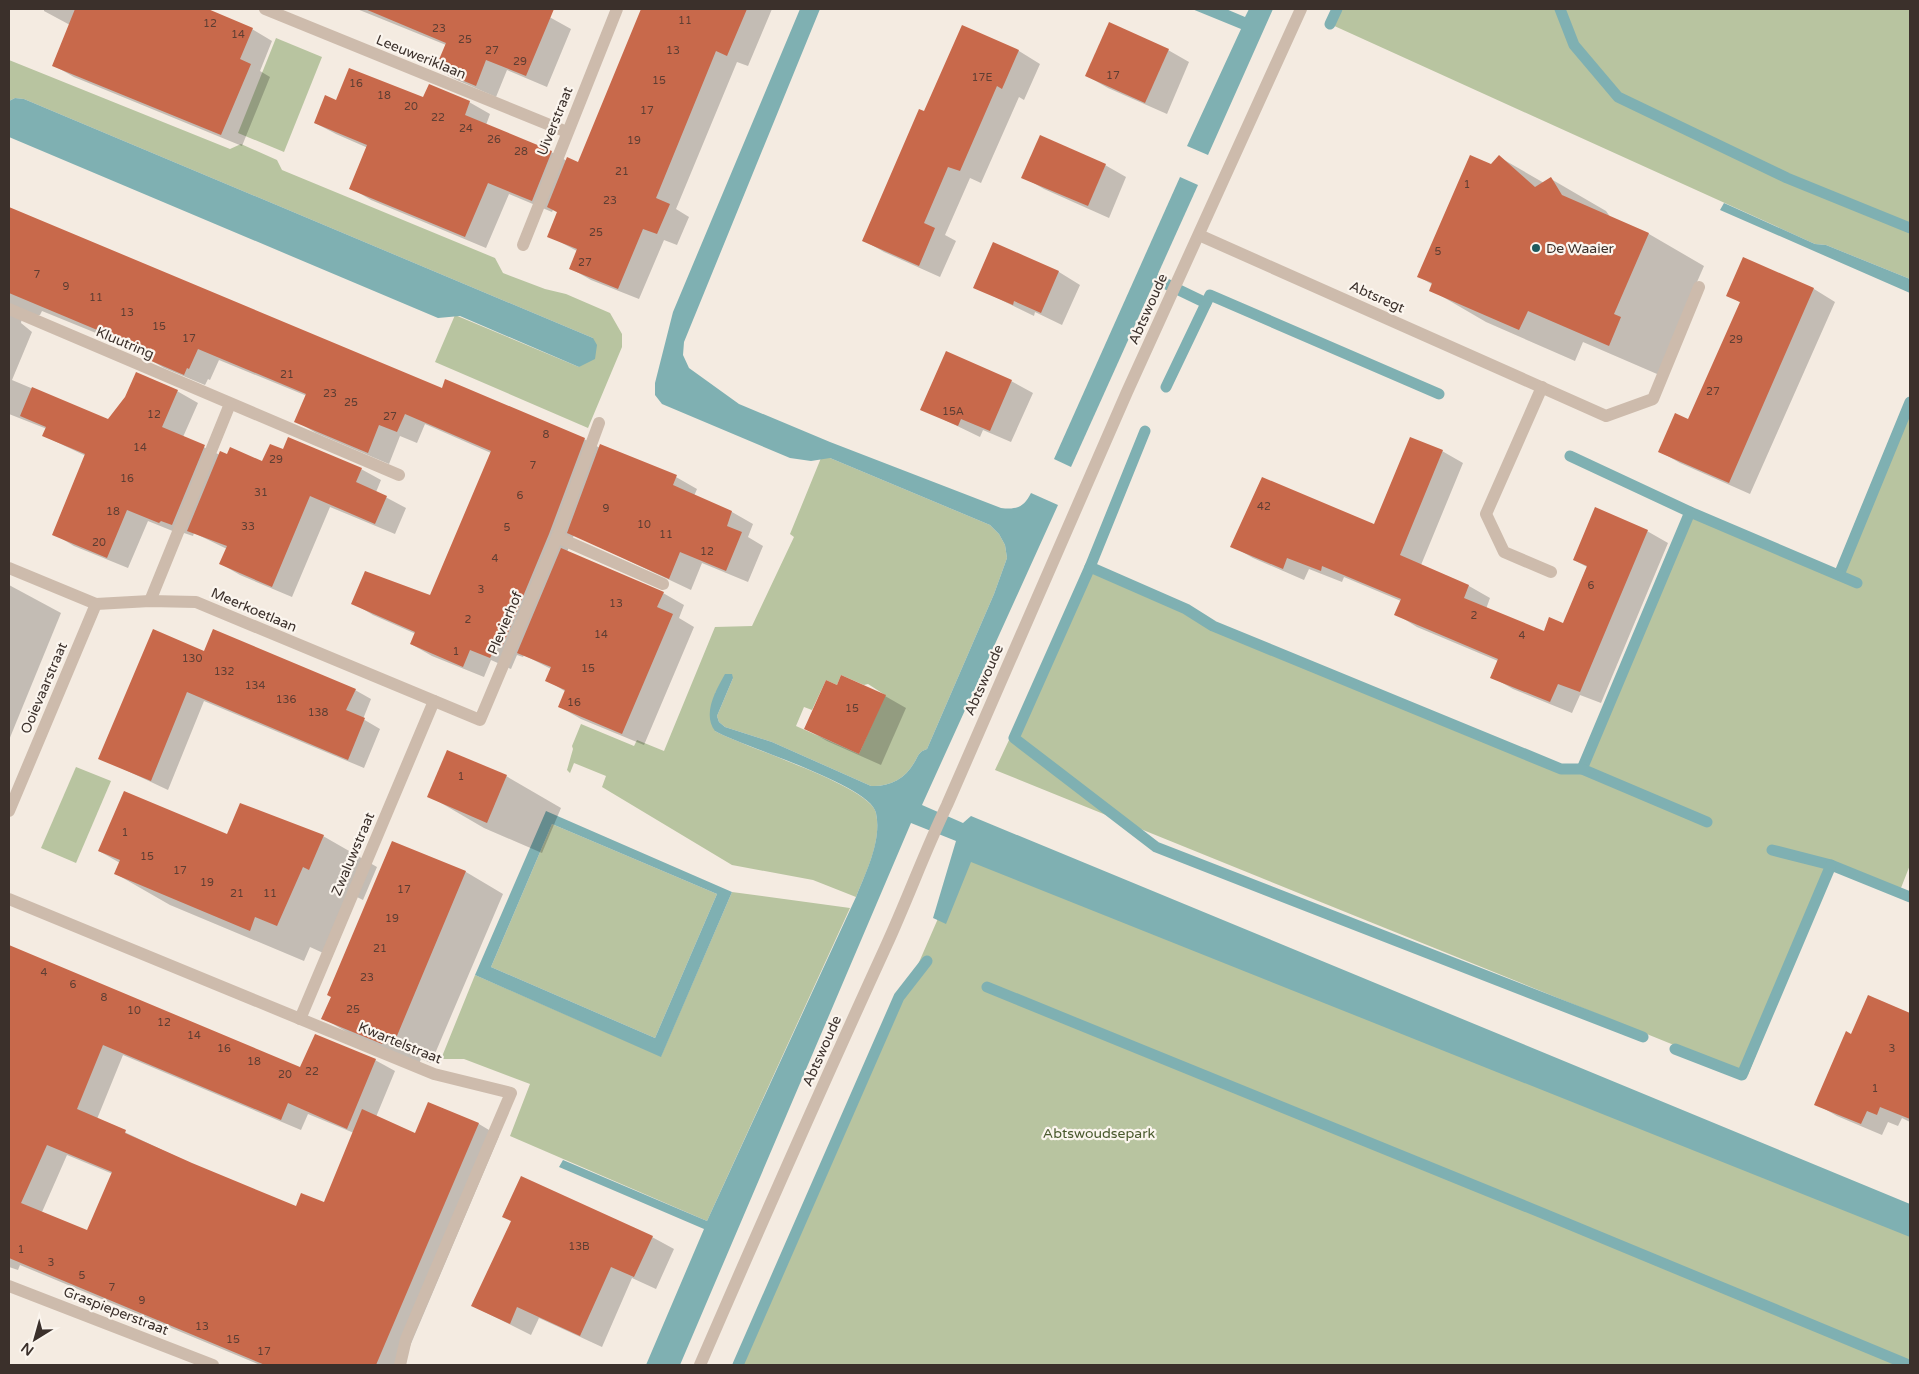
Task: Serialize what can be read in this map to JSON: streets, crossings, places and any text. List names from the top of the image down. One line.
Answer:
{"streets":{"street":["Leeuweriklaan","Uiverstraat","Abtsregt","Abtswoude","Kluutring","Meerkoetlaan","Plevierhof","Ooievaarstraat","Zwaluwstraat","Kwartelstraat","Graspieperstraat"]},"crossings":[["Leeuweriklaan","Uiverstraat"],["Abtsregt","Abtswoude"],["Meerkoetlaan","Plevierhof"],["Meerkoetlaan","Ooievaarstraat"],["Meerkoetlaan","Zwaluwstraat"],["Zwaluwstraat","Kwartelstraat"]],"parks":["Abtswoudsepark"],"places":["De Waaier"],"house_numbers":["11","12","23","14","25","27","13","29","17","17E","15","16","18","20","17","22","24","26","19","28","21","1","23","25","5","27","7","9","11","13","15","17","29","21","27","23","25","15A","12","27","8","14","29","7","16","31","6","42","9","18","10","33","5","11","20","12","4","6","3","13","2","2","14","4","1","130","15","132","134","136","16","15","138","1","1","15","17","19","17","21","11","19","21","4","23","6","8","25","10","12","14","16","3","18","22","20","1","13B","1","3","5","7","9","13","15","17"],"north":"bottom left"}
